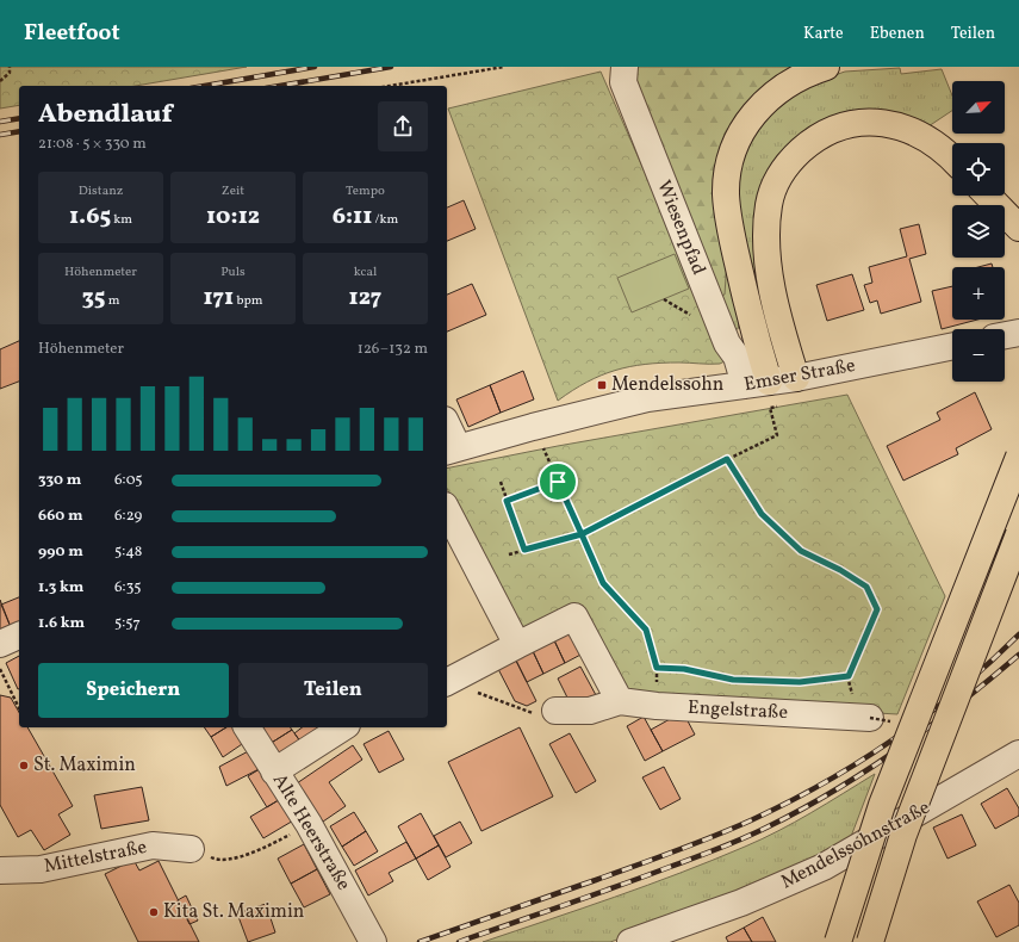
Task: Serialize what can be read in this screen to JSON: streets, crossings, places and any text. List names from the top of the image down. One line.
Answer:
{"streets":{"street":["Wiesenpfad","Emser Straße","Engelstraße","Alte Heerstraße","Mendelssohnstraße","Mittelstraße"]},"crossings":[["Wiesenpfad","Emser Straße"]],"places":{"transit":["Mendelssohn"],"other":["St. Maximin","Kita St. Maximin"]},"north":"top right","page":{"header":"Fleetfoot","nav":["Karte","Ebenen","Teilen"],"map_buttons":["+","−"],"heading":["Abendlauf","21:08 · 5 × 330 m"],"stats":[["Distanz","1.65 km"],["Zeit","10:12"],["Tempo","6:11 /km"],["Höhenmeter","35 m"],["Puls","171 bpm"],["kcal","127"]],"chart":["Höhenmeter","126–132 m"],"list":[{"name":"330 m","note":"6:05"},{"name":"660 m","note":"6:29"},{"name":"990 m","note":"5:48"},{"name":"1.3 km","note":"6:35"},{"name":"1.6 km","note":"5:57"}],"buttons":["Speichern","Teilen"]}}
